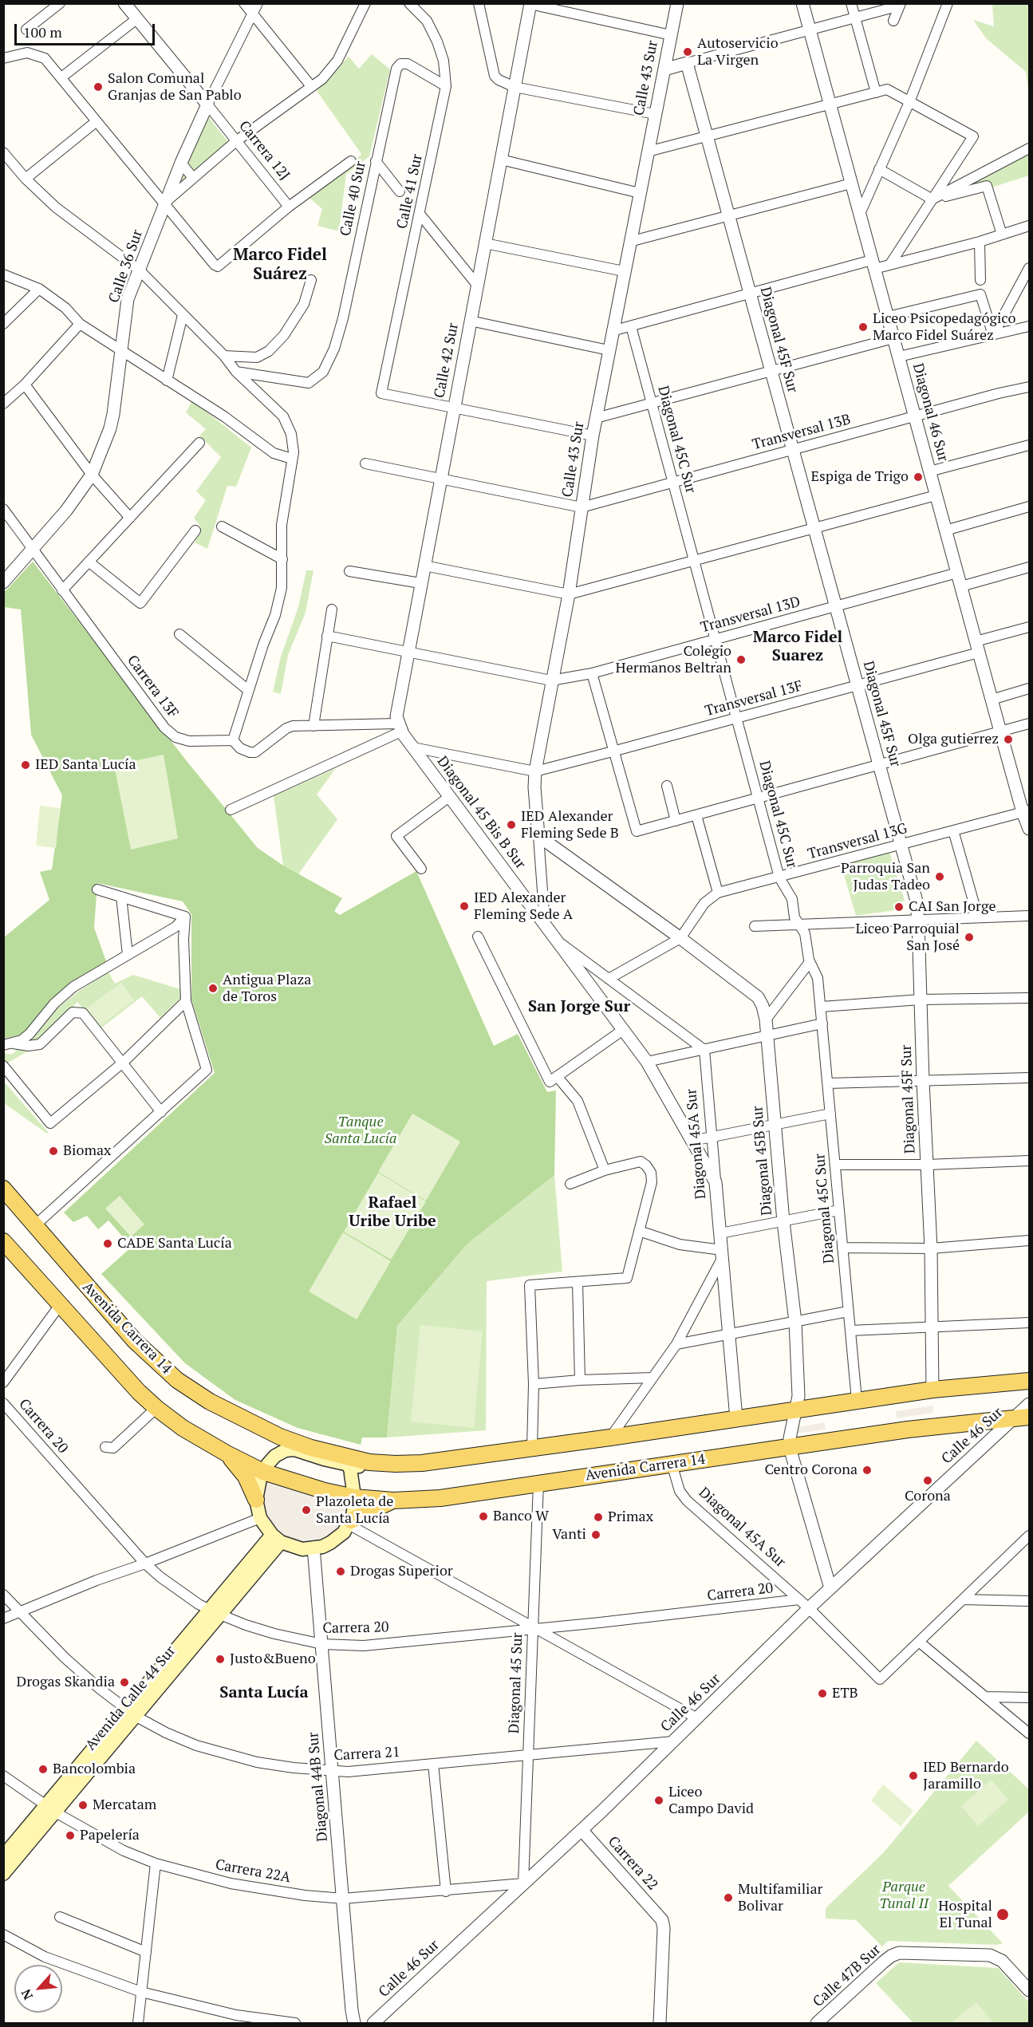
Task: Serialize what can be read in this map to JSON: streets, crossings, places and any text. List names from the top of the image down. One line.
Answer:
{"streets":{"main road":["Avenida Carrera 14","Avenida Calle 44 Sur"],"street":["Calle 43 Sur","Carrera 12J","Calle 41 Sur","Calle 40 Sur","Calle 36 Sur","Diagonal 45F Sur","Calle 42 Sur","Diagonal 46 Sur","Transversal 13B","Diagonal 45C Sur","Transversal 13D","Carrera 13F","Transversal 13F","Diagonal 45 Bis B Sur","Transversal 13G","Diagonal 45A Sur","Diagonal 45B Sur","Carrera 20","Calle 46 Sur","Diagonal 45 Sur","Carrera 21","Diagonal 44B Sur","Carrera 22","Carrera 22A","Calle 47B Sur"]},"crossings":[["Calle 43 Sur","Transversal 13B"],["Calle 43 Sur","Transversal 13D"],["Calle 43 Sur","Transversal 13F"],["Calle 43 Sur","Diagonal 45 Bis B Sur"],["Calle 43 Sur","Diagonal 45B Sur"],["Carrera 12J","Calle 36 Sur"],["Calle 41 Sur","Calle 40 Sur"],["Calle 41 Sur","Calle 42 Sur"],["Calle 36 Sur","Carrera 13F"],["Diagonal 45F Sur","Transversal 13B"],["Diagonal 45F Sur","Transversal 13D"],["Diagonal 45F Sur","Transversal 13F"],["Diagonal 45F Sur","Transversal 13G"],["Diagonal 45F Sur","Avenida Carrera 14"],["Calle 42 Sur","Diagonal 45 Bis B Sur"],["Diagonal 46 Sur","Transversal 13B"],["Diagonal 46 Sur","Transversal 13D"],["Diagonal 46 Sur","Transversal 13F"],["Diagonal 46 Sur","Transversal 13G"],["Transversal 13B","Diagonal 45C Sur"],["Diagonal 45C Sur","Transversal 13D"],["Diagonal 45C Sur","Transversal 13F"],["Diagonal 45C Sur","Transversal 13G"],["Diagonal 45C Sur","Avenida Carrera 14"],["Diagonal 45 Bis B Sur","Diagonal 45A Sur"],["Transversal 13G","Diagonal 45B Sur"],["Diagonal 45A Sur","Avenida Carrera 14"],["Diagonal 45A Sur","Carrera 20"],["Diagonal 45A Sur","Calle 46 Sur"],["Diagonal 45B Sur","Avenida Carrera 14"],["Diagonal 45B Sur","Calle 46 Sur"],["Avenida Carrera 14","Calle 46 Sur"],["Avenida Carrera 14","Diagonal 45 Sur"],["Carrera 20","Calle 46 Sur"],["Carrera 20","Diagonal 45 Sur"],["Carrera 20","Avenida Calle 44 Sur"],["Carrera 20","Diagonal 44B Sur"],["Calle 46 Sur","Diagonal 45 Sur"],["Calle 46 Sur","Carrera 21"],["Calle 46 Sur","Carrera 22"],["Calle 46 Sur","Carrera 22A"],["Diagonal 45 Sur","Carrera 21"],["Diagonal 45 Sur","Carrera 22A"],["Avenida Calle 44 Sur","Carrera 21"],["Avenida Calle 44 Sur","Carrera 22A"],["Carrera 21","Diagonal 44B Sur"],["Diagonal 44B Sur","Carrera 22A"]],"districts":["Marco Fidel Suárez","Marco Fidel Suarez","San Jorge Sur","Rafael Uribe Uribe","Santa Lucía"],"parks":["Tanque Santa Lucía","Parque Tunal II"],"places":["Autoservicio La Virgen","Salon Comunal Granjas de San Pablo","Liceo Psicopedagógico Marco Fidel Suárez","Espiga de Trigo","Colegio Hermanos Beltran","Olga gutierrez","IED Santa Lucía","IED Alexander Fleming Sede B","Parroquia San Judas Tadeo","IED Alexander Fleming Sede A","CAI San Jorge","Liceo Parroquial San José","Antigua Plaza de Toros","Biomax","CADE Santa Lucía","Centro Corona","Corona","Plazoleta de Santa Lucía","Banco W","Primax","Vanti","Drogas Superior","Justo&Bueno","Drogas Skandia","ETB","Bancolombia","IED Bernardo Jaramillo","Liceo Campo David","Mercatam","Papelería","Multifamiliar Bolivar","Hospital El Tunal"],"scale_bar":"100 m","north":"bottom left"}
